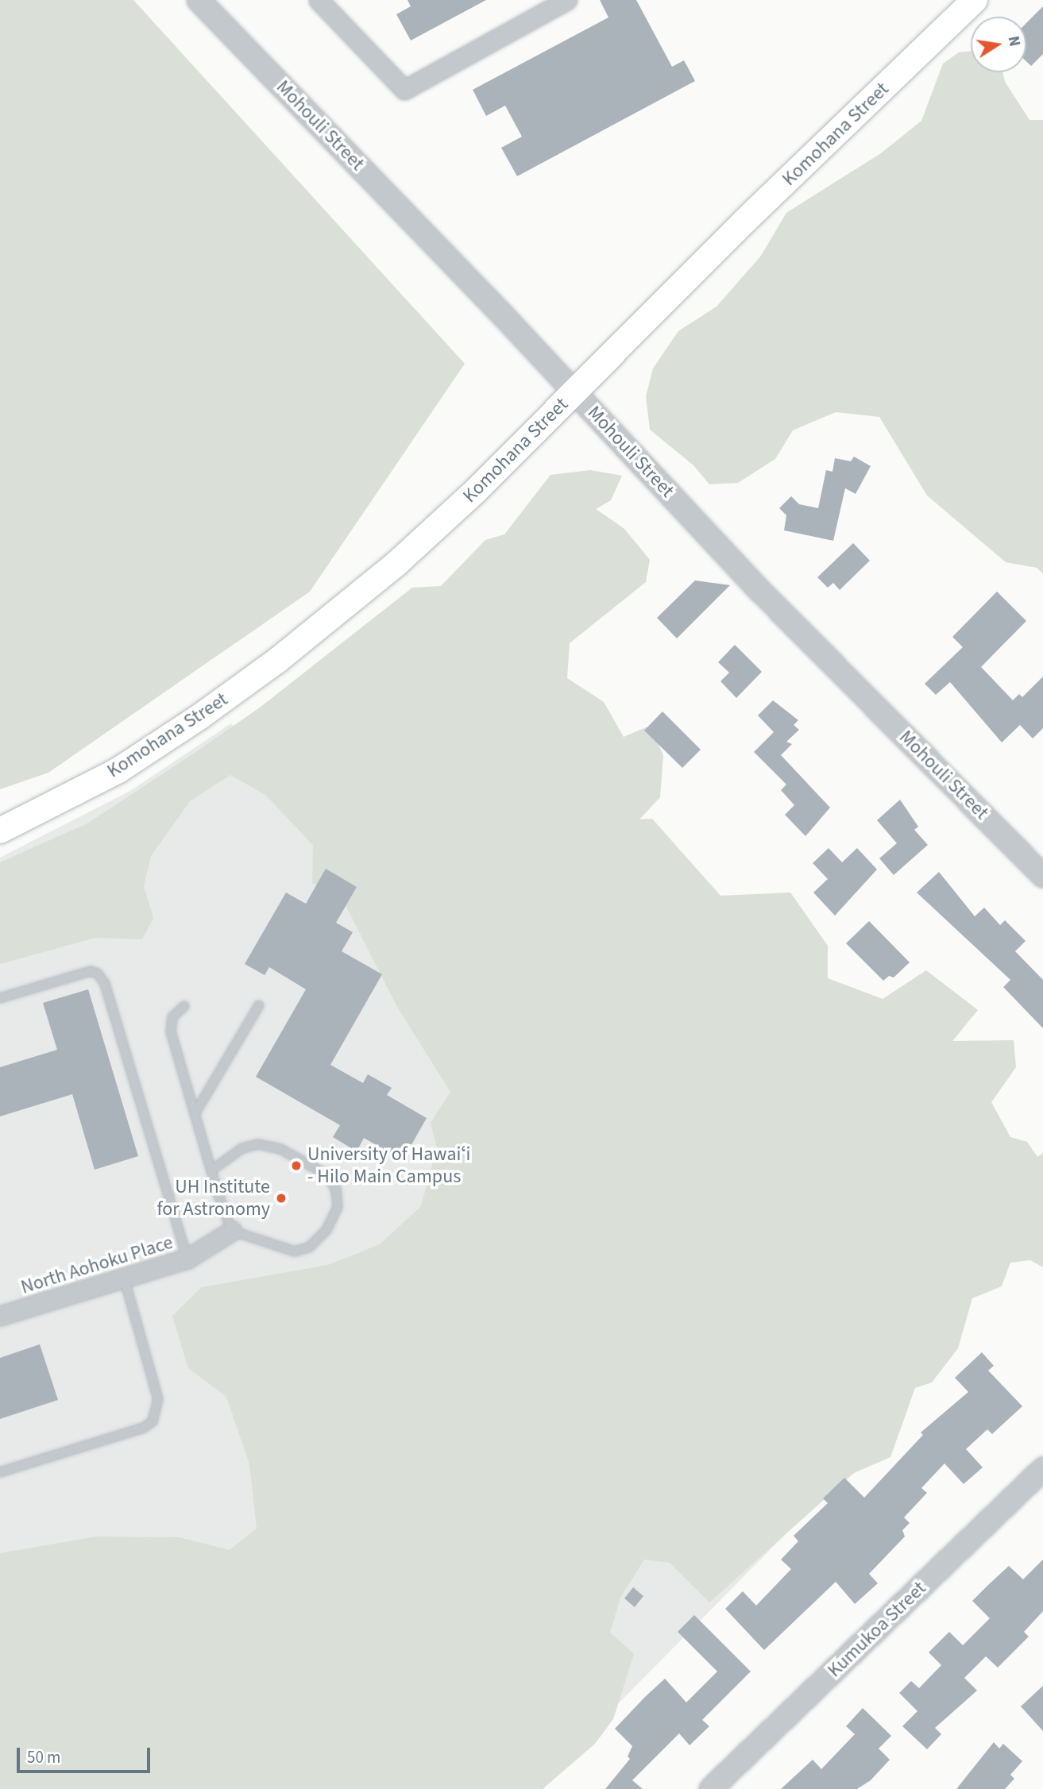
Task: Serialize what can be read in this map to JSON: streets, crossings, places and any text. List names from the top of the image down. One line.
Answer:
{"streets":{"main road":["Komohana Street"],"street":["Mohouli Street","North Aohoku Place","Kumukoa Street"]},"crossings":[["Mohouli Street","Komohana Street"]],"places":["University of Hawaiʻi - Hilo Main Campus","UH Institute for Astronomy"],"scale_bar":"50 m","north":"right"}
